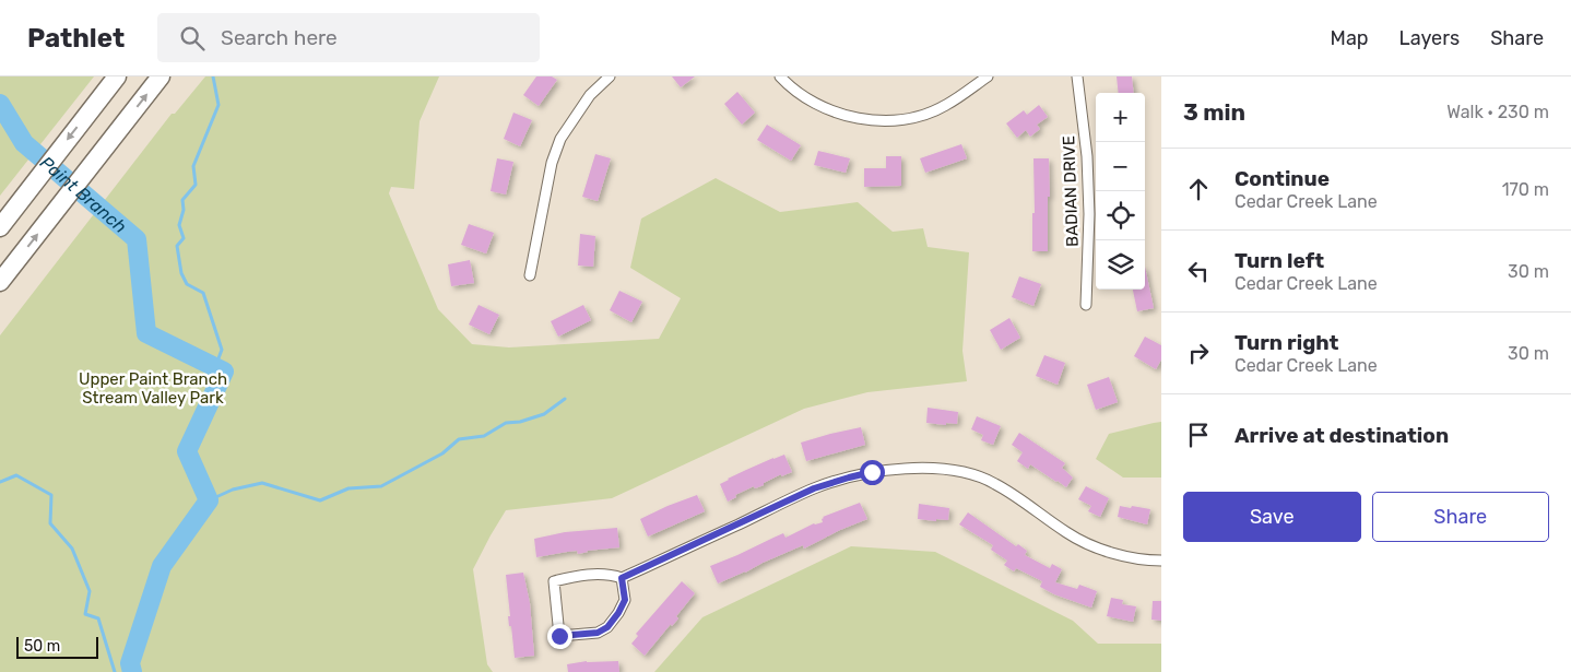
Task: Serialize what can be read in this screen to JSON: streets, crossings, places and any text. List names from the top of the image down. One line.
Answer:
{"streets":{"street":["BADIAN DRIVE"]},"water":["Paint Branch"],"parks":["Upper Paint Branch Stream Valley Park"],"scale_bar":"50 m","page":{"header":"Pathlet","search":"Search here","nav":["Map","Layers","Share"],"heading":["3 min","Walk · 230 m"],"map_buttons":["+","−"],"list":[["Continue","Cedar Creek Lane","170 m"],["Turn left","Cedar Creek Lane","30 m"],["Turn right","Cedar Creek Lane","30 m"],"Arrive at destination"],"buttons":["Save","Share"],"scale":"50 m"}}
